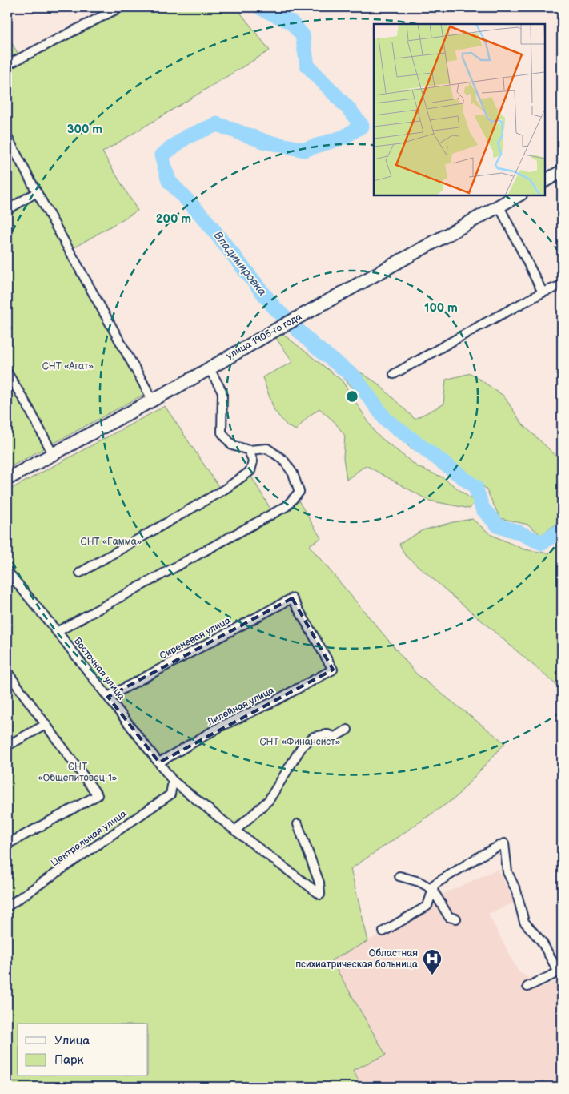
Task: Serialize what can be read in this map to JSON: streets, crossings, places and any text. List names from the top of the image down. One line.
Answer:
{"streets":{"street":["улица 1905-го года","Сиреневая улица","Восточная улица","Лилейная улица","Центральная улица"]},"crossings":[["Сиреневая улица","Восточная улица"],["Сиреневая улица","Лилейная улица"],["Восточная улица","Лилейная улица"],["Восточная улица","Центральная улица"]],"water":["Владимировка"],"parks":["СНТ «Агат»","СНТ «Гамма»","СНТ «Финансист»","СНТ «Общепитовец-1»"],"places":{"hospital":["Областная психиатрическая больница"]},"legend":["Улица","Парк"],"rings":["300 m","200 m","100 m"]}
